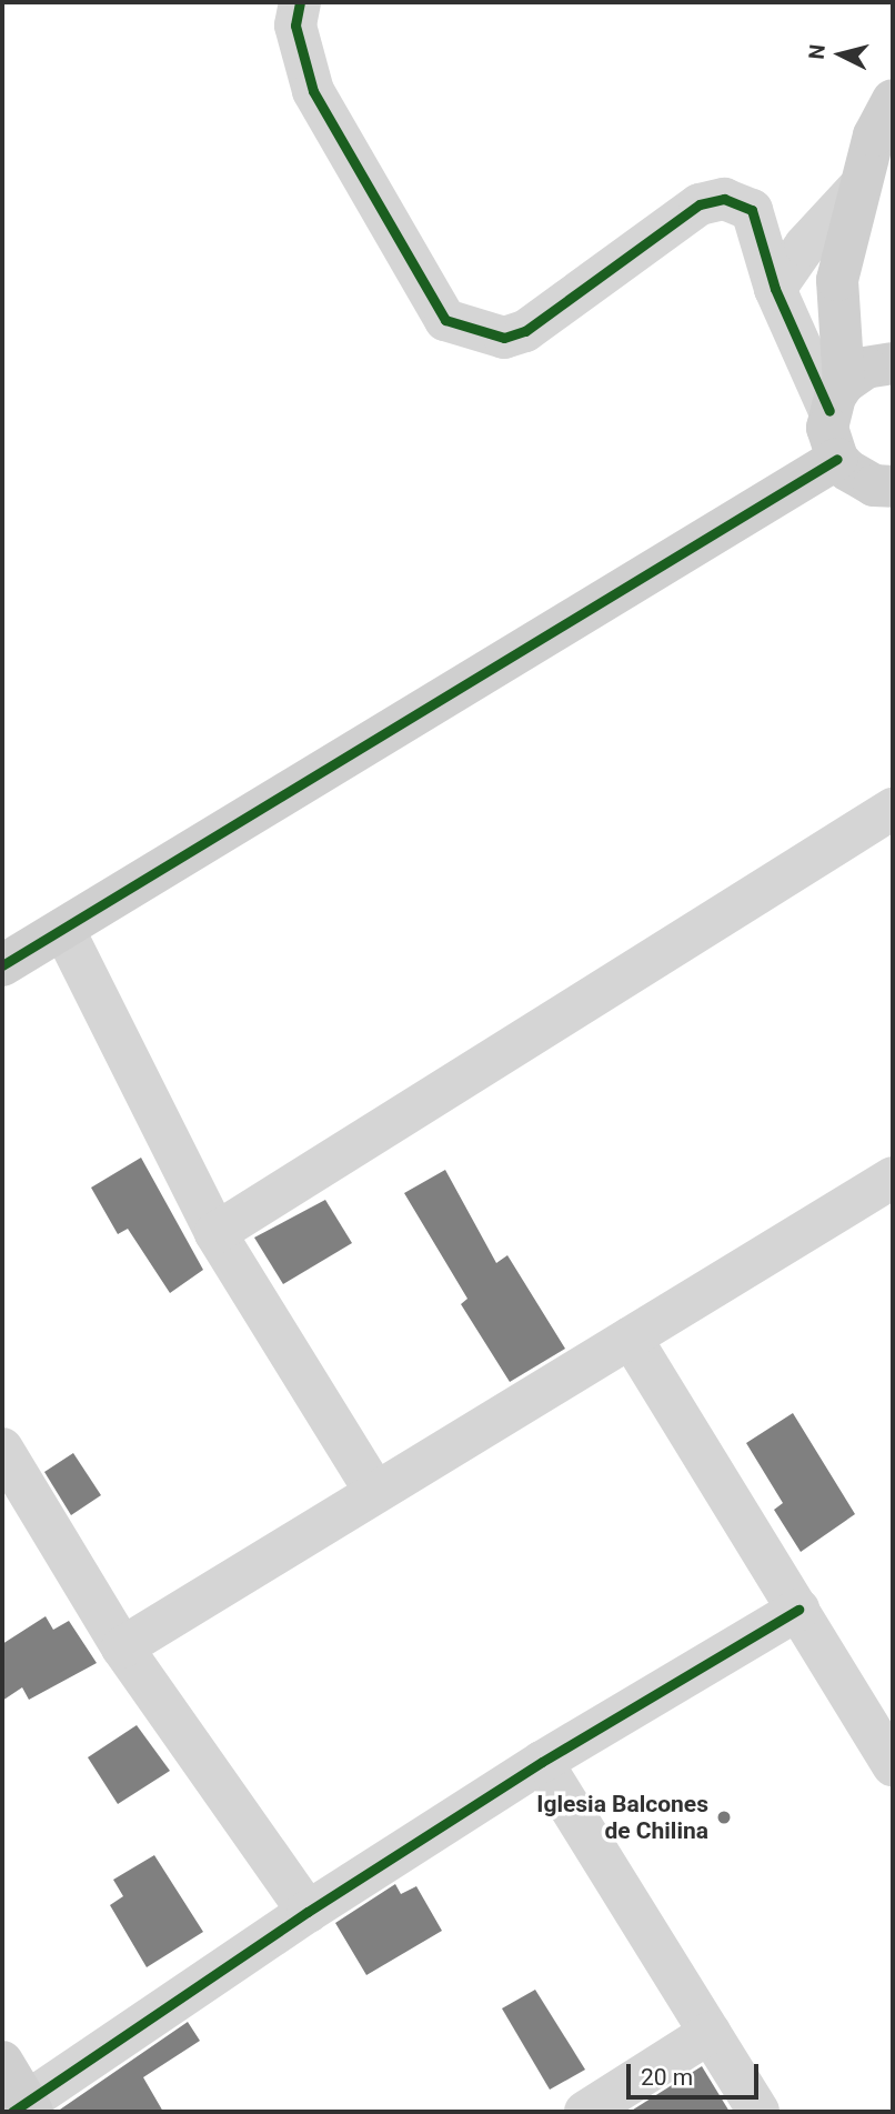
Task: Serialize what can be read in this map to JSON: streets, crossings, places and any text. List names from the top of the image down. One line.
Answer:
{"places":["Iglesia Balcones de Chilina"],"scale_bar":"20 m","north":"left"}
